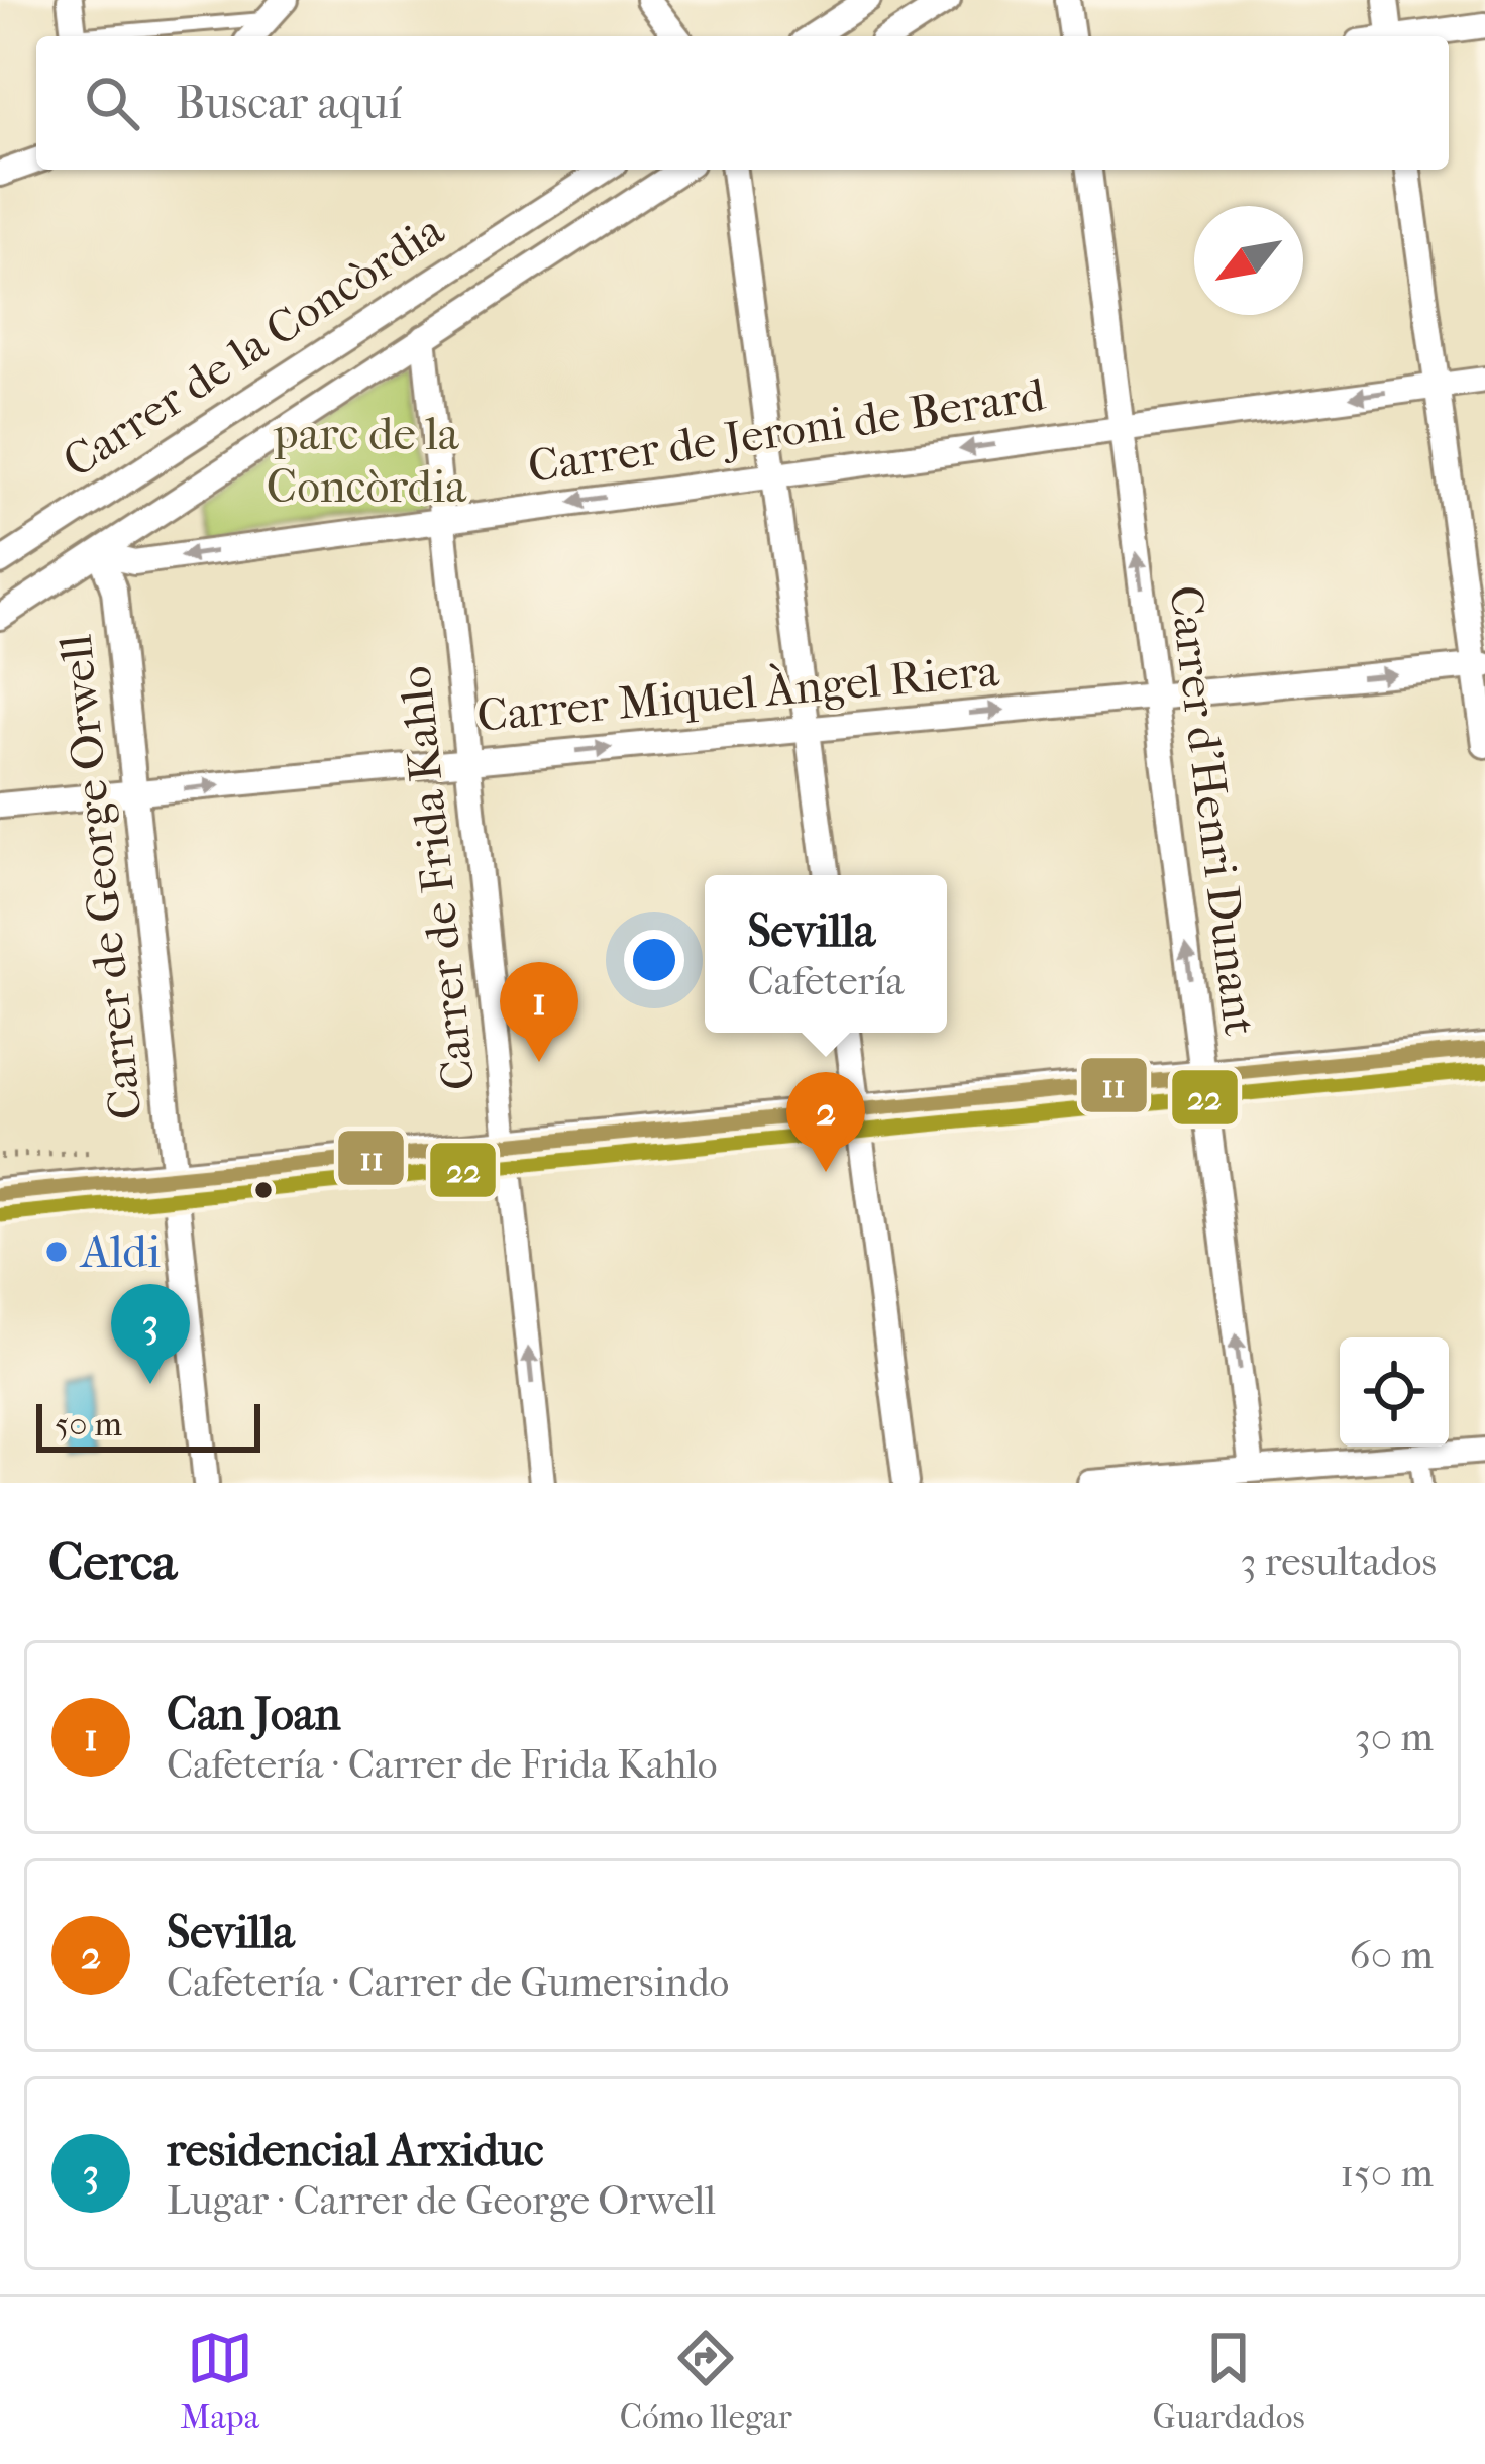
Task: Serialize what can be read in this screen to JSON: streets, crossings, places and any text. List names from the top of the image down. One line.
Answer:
{"streets":{"street":["Carrer de la Concòrdia","Carrer de Jeroni de Berard","Carrer Miquel Àngel Riera","Carrer d'Henri Dunant","Carrer de George Orwell","Carrer de Frida Kahlo"]},"crossings":[["Carrer de la Concòrdia","Carrer de Jeroni de Berard"],["Carrer de la Concòrdia","Carrer de George Orwell"],["Carrer de la Concòrdia","Carrer de Frida Kahlo"],["Carrer de Jeroni de Berard","Carrer d'Henri Dunant"],["Carrer de Jeroni de Berard","Carrer de George Orwell"],["Carrer de Jeroni de Berard","Carrer de Frida Kahlo"],["Carrer Miquel Àngel Riera","Carrer d'Henri Dunant"],["Carrer Miquel Àngel Riera","Carrer de George Orwell"],["Carrer Miquel Àngel Riera","Carrer de Frida Kahlo"]],"one_way":["Carrer de Jeroni de Berard","Carrer Miquel Àngel Riera","Carrer d'Henri Dunant"],"parks":["parc de la Concòrdia"],"places":["Aldi"],"lines":["transit line 11","transit line 22"],"scale_bar":"50 m","north":"bottom left","page":{"search":"Buscar aquí","popup":["Sevilla","Cafetería"],"pins":["1","2","3"],"scale":"50 m","heading":["Cerca","3 resultados"],"list":[{"mark":"1","name":"Can Joan","note":"Cafetería · Carrer de Frida Kahlo","value":"30 m"},{"mark":"2","name":"Sevilla","note":"Cafetería · Carrer de Gumersindo","value":"60 m"},{"mark":"3","name":"residencial Arxiduc","note":"Lugar · Carrer de George Orwell","value":"150 m"}],"nav":["Mapa","Cómo llegar","Guardados"]}}
